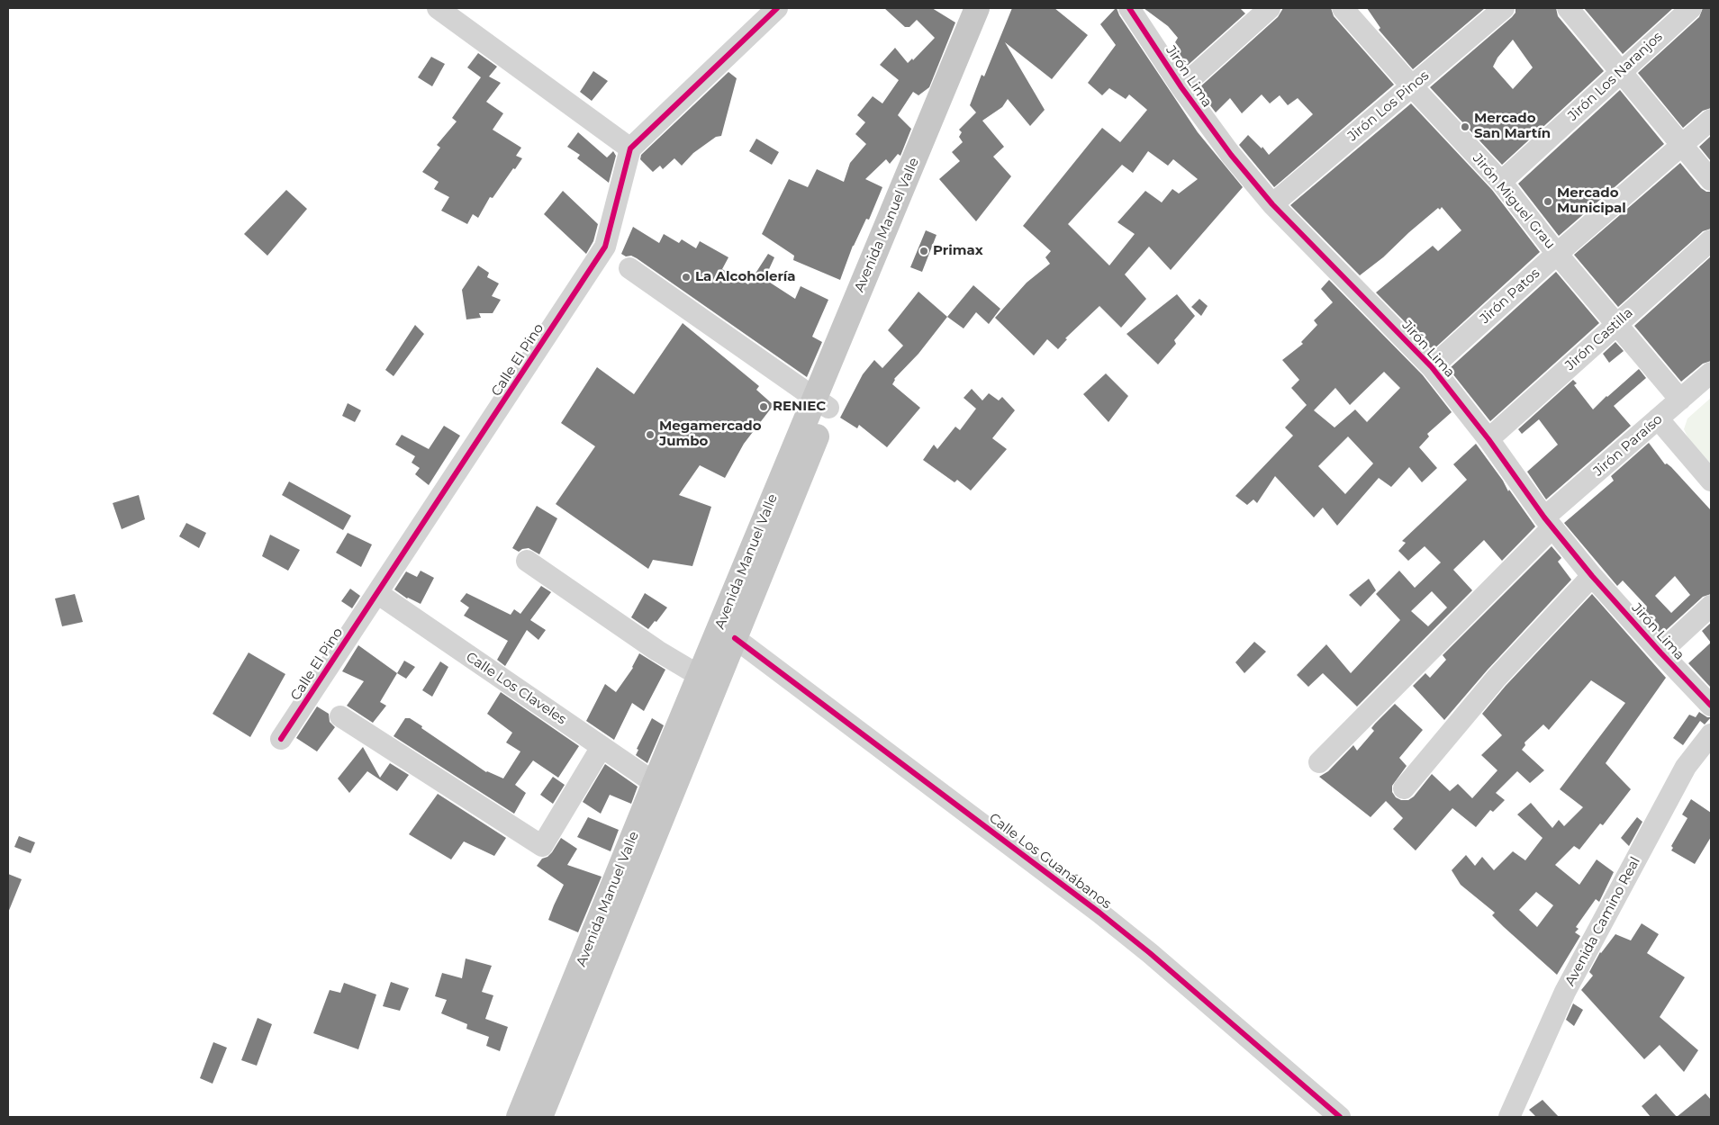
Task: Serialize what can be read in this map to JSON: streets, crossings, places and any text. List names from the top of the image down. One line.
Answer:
{"streets":{"main road":["Avenida Manuel Valle"],"street":["Jirón Lima","Jirón Los Naranjos","Jirón Los Pinos","Jirón Miguel Grau","Jirón Patos","Jirón Castilla","Calle El Pino","Jirón Paraíso","Calle Los Claveles","Calle Los Guanábanos","Avenida Camino Real"]},"crossings":[["Jirón Lima","Jirón Los Pinos"],["Jirón Lima","Jirón Patos"],["Jirón Lima","Jirón Castilla"],["Jirón Lima","Jirón Paraíso"],["Jirón Los Naranjos","Jirón Miguel Grau"],["Jirón Los Pinos","Jirón Miguel Grau"],["Jirón Miguel Grau","Jirón Patos"],["Jirón Miguel Grau","Jirón Castilla"],["Jirón Miguel Grau","Jirón Paraíso"],["Avenida Manuel Valle","Calle Los Claveles"],["Avenida Manuel Valle","Calle Los Guanábanos"],["Calle El Pino","Calle Los Claveles"]],"places":["Mercado San Martín","Mercado Municipal","Primax","La Alcoholería","RENIEC","Megamercado Jumbo"]}
